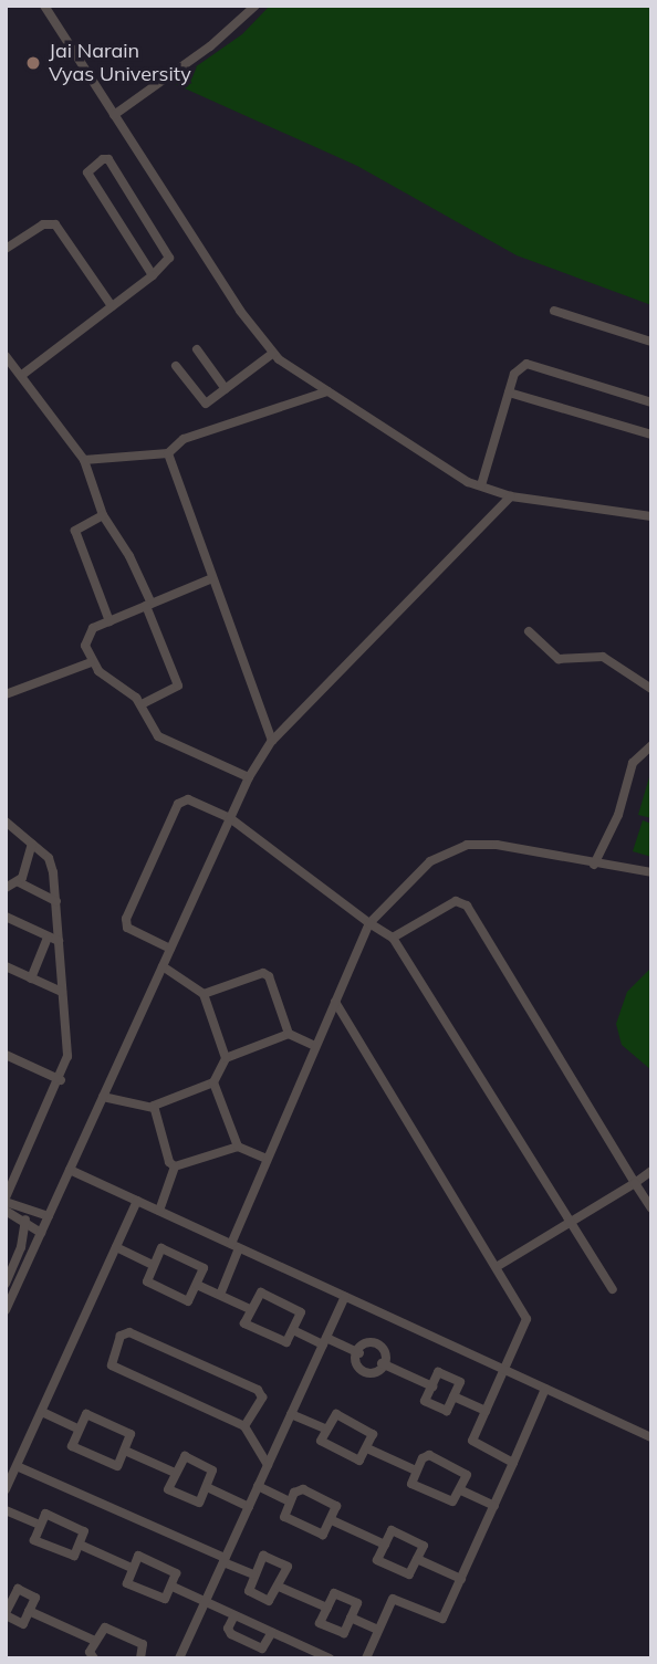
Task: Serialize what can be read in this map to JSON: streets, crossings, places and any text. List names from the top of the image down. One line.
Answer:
{"places":["Jai Narain Vyas University"]}
